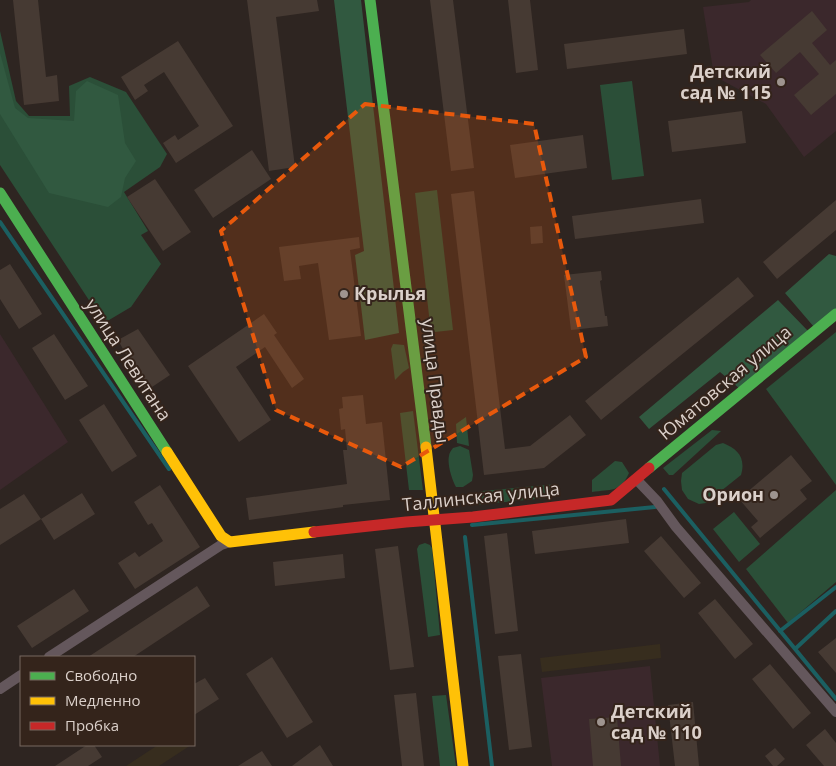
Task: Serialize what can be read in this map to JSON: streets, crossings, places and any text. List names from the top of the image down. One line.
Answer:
{"streets":{"street":["улица Левитана","улица Правды","Юматовская улица","Таллинская улица"]},"crossings":[["улица Левитана","Таллинская улица"],["улица Правды","Таллинская улица"],["Юматовская улица","Таллинская улица"]],"places":["Детский сад № 115","Крылья","Орион","Детский сад № 110"],"legend":["Свободно","Медленно","Пробка"]}
